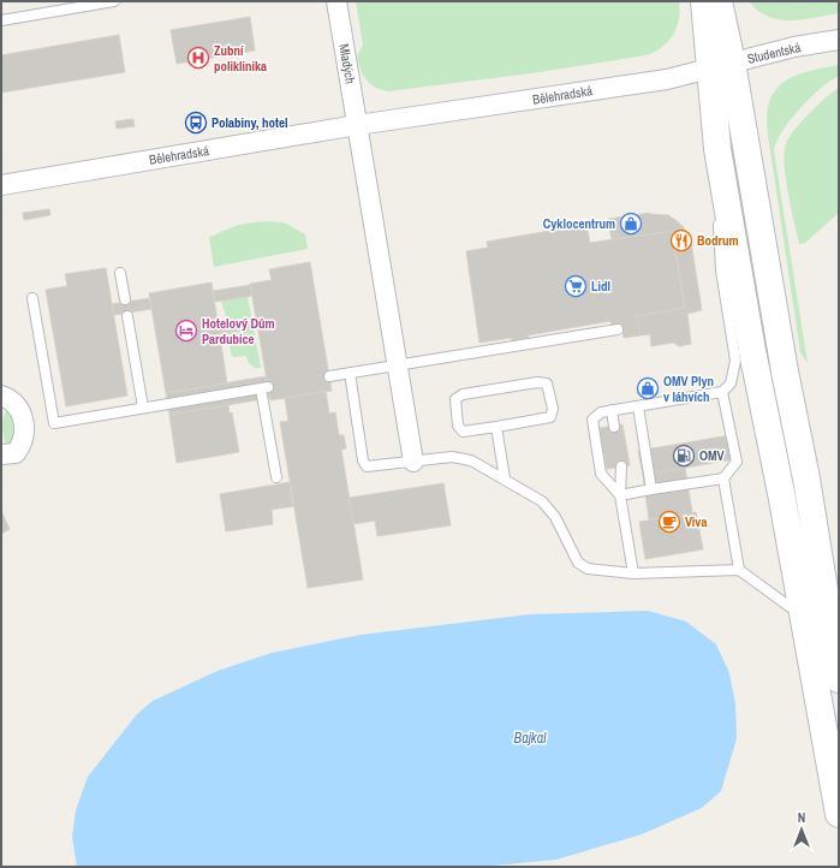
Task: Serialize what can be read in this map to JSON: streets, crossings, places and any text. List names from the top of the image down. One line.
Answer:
{"streets":{"street":["Studentská","Mladých","Bělehradská"]},"crossings":[["Studentská","Bělehradská"],["Mladých","Bělehradská"]],"water":["Bajkal"],"places":{"hospital":["Zubní poliklinika"],"bus stop":["Polabiny, hotel"],"shop":["Cyklocentrum","OMV Plyn v láhvích"],"restaurant":["Bodrum"],"supermarket":["Lidl"],"hotel":["Hotelový Dům Pardubice"],"fuel station":["OMV"],"cafe":["Viva"]},"north":"top"}
